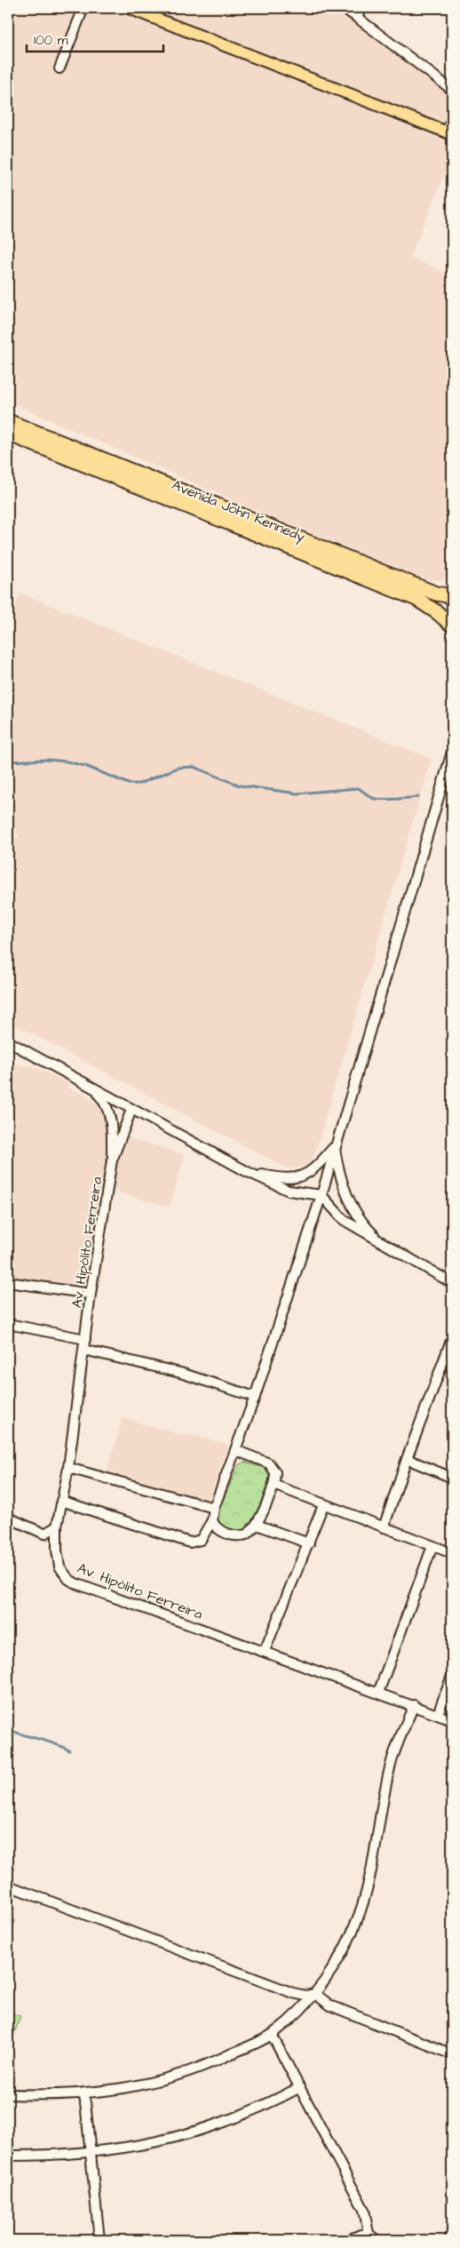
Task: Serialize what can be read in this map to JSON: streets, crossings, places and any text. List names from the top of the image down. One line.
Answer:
{"streets":{"highway":["Avenida John Kennedy"],"street":["Av. Hipólito Ferreira"]},"scale_bar":"100 m"}
